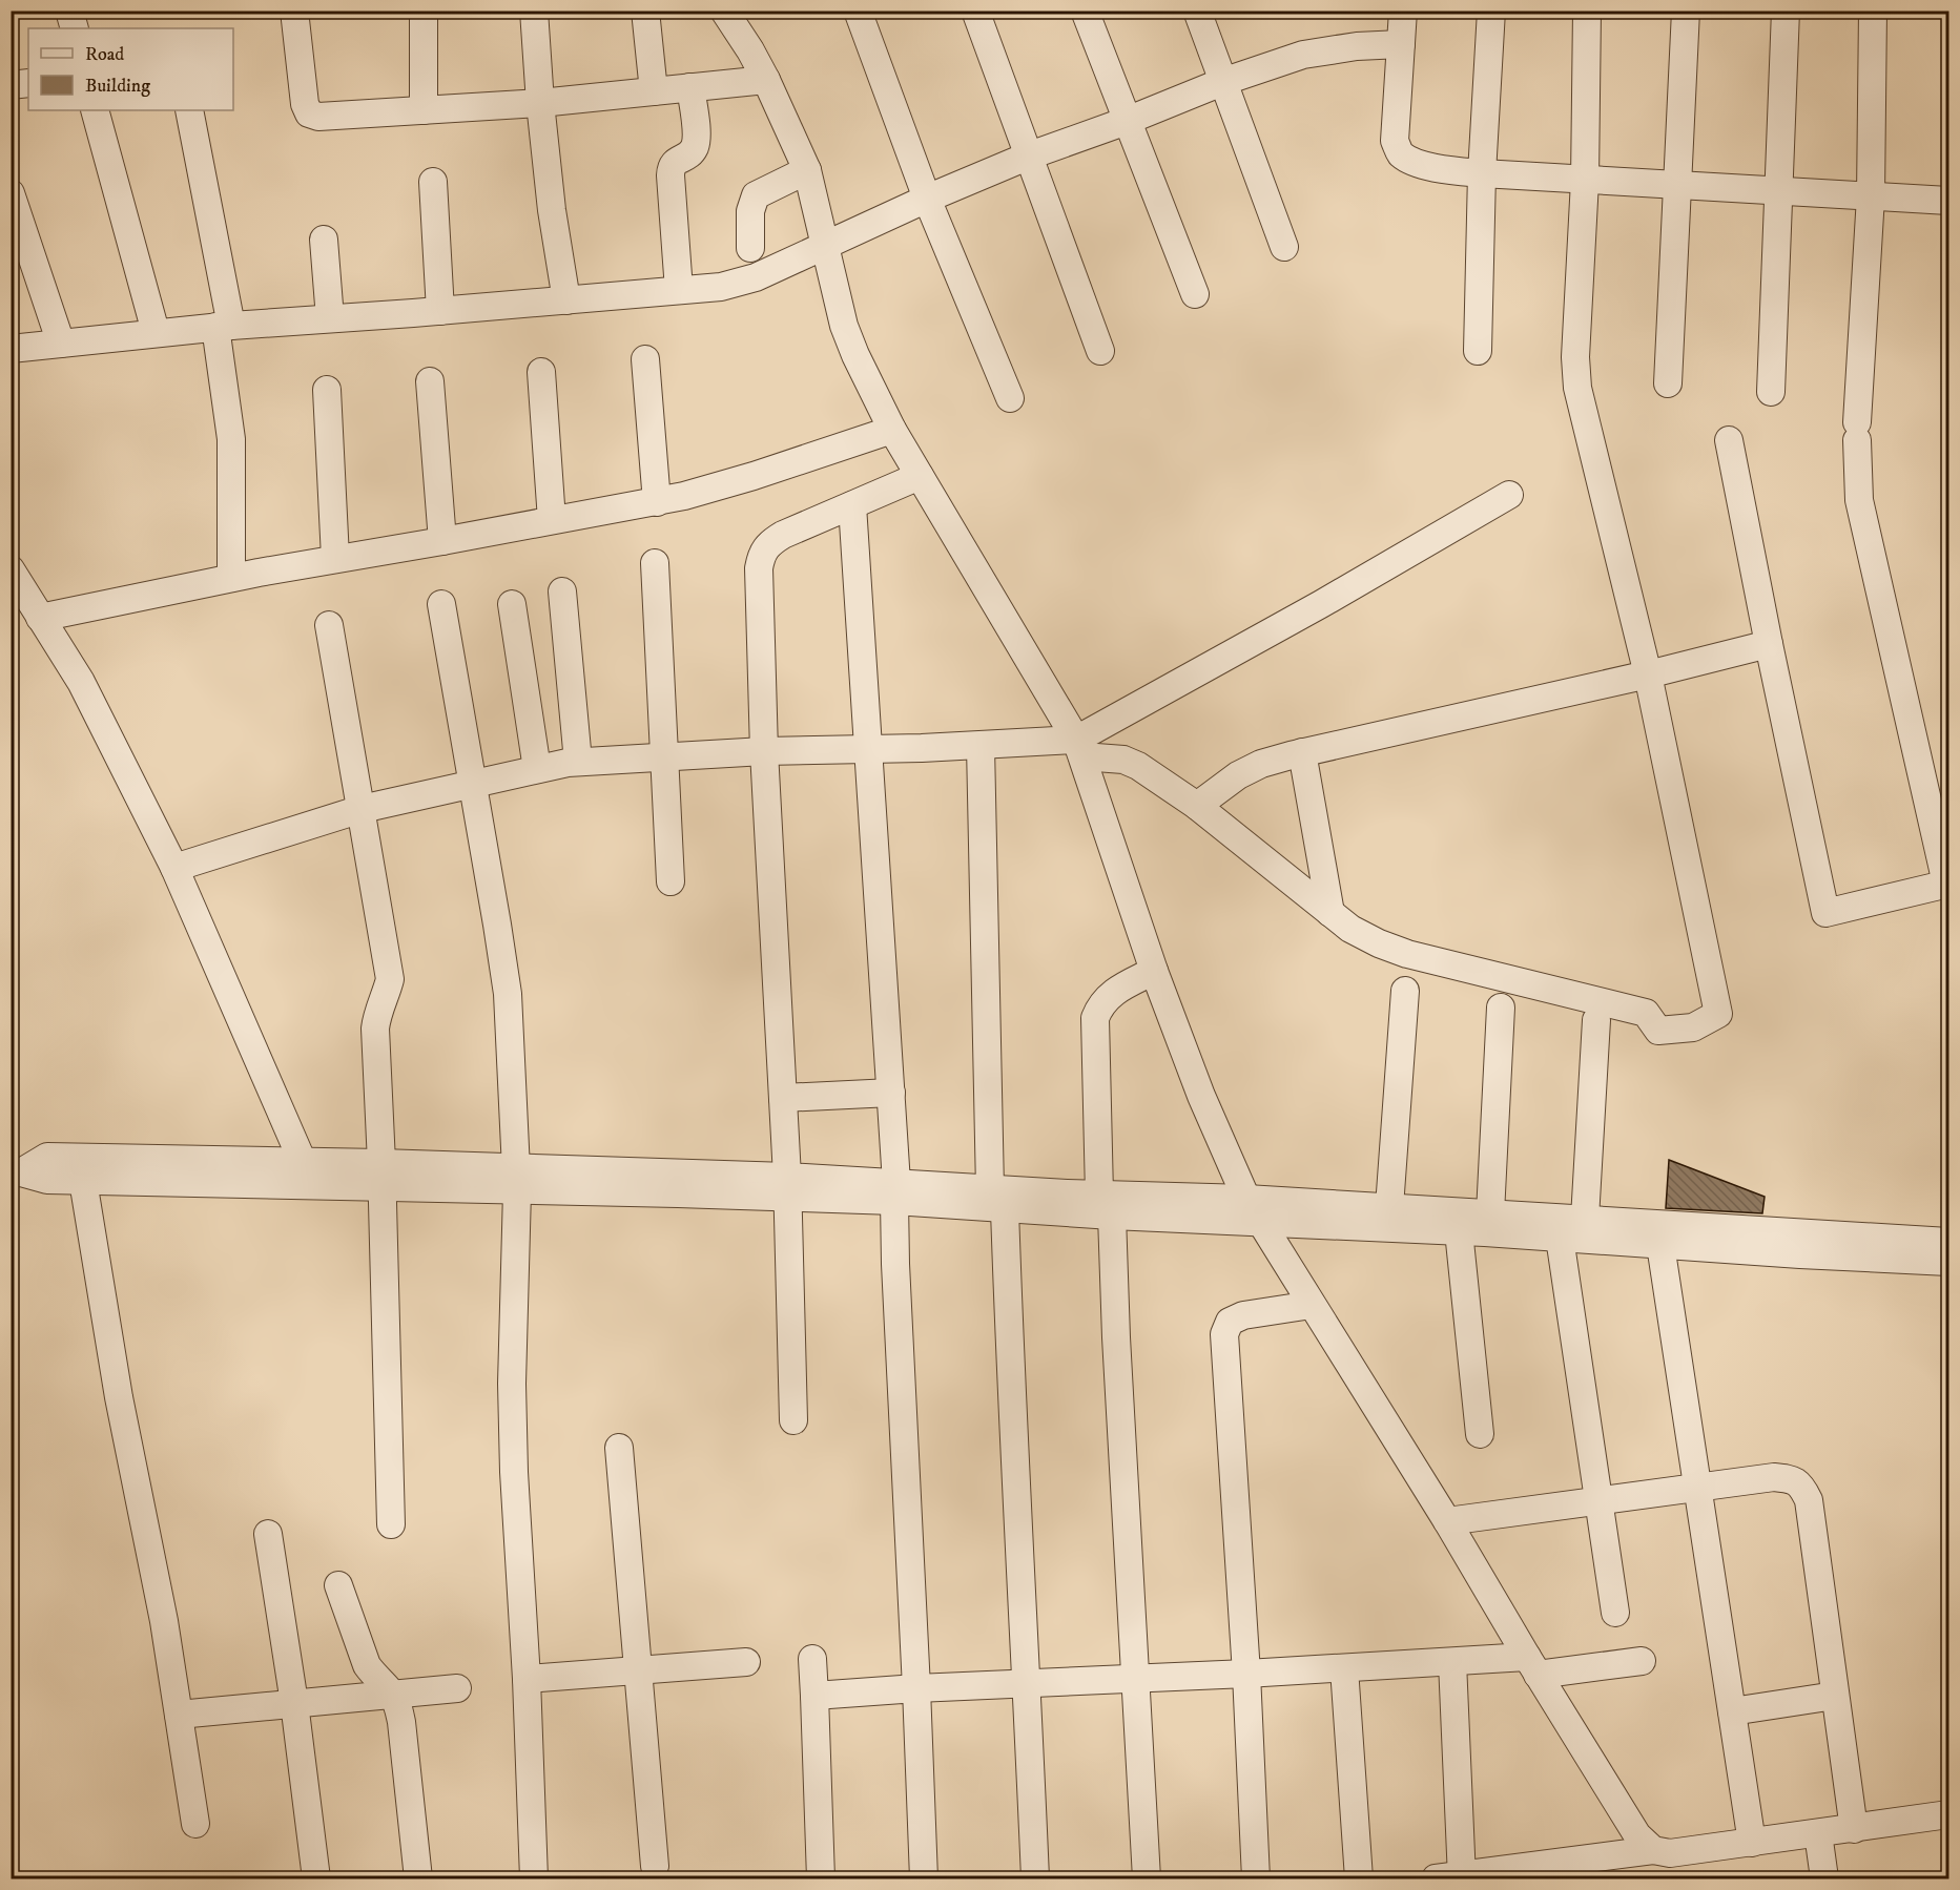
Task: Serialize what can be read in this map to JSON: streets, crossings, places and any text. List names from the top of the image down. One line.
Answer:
{"legend":["Road","Building"]}
